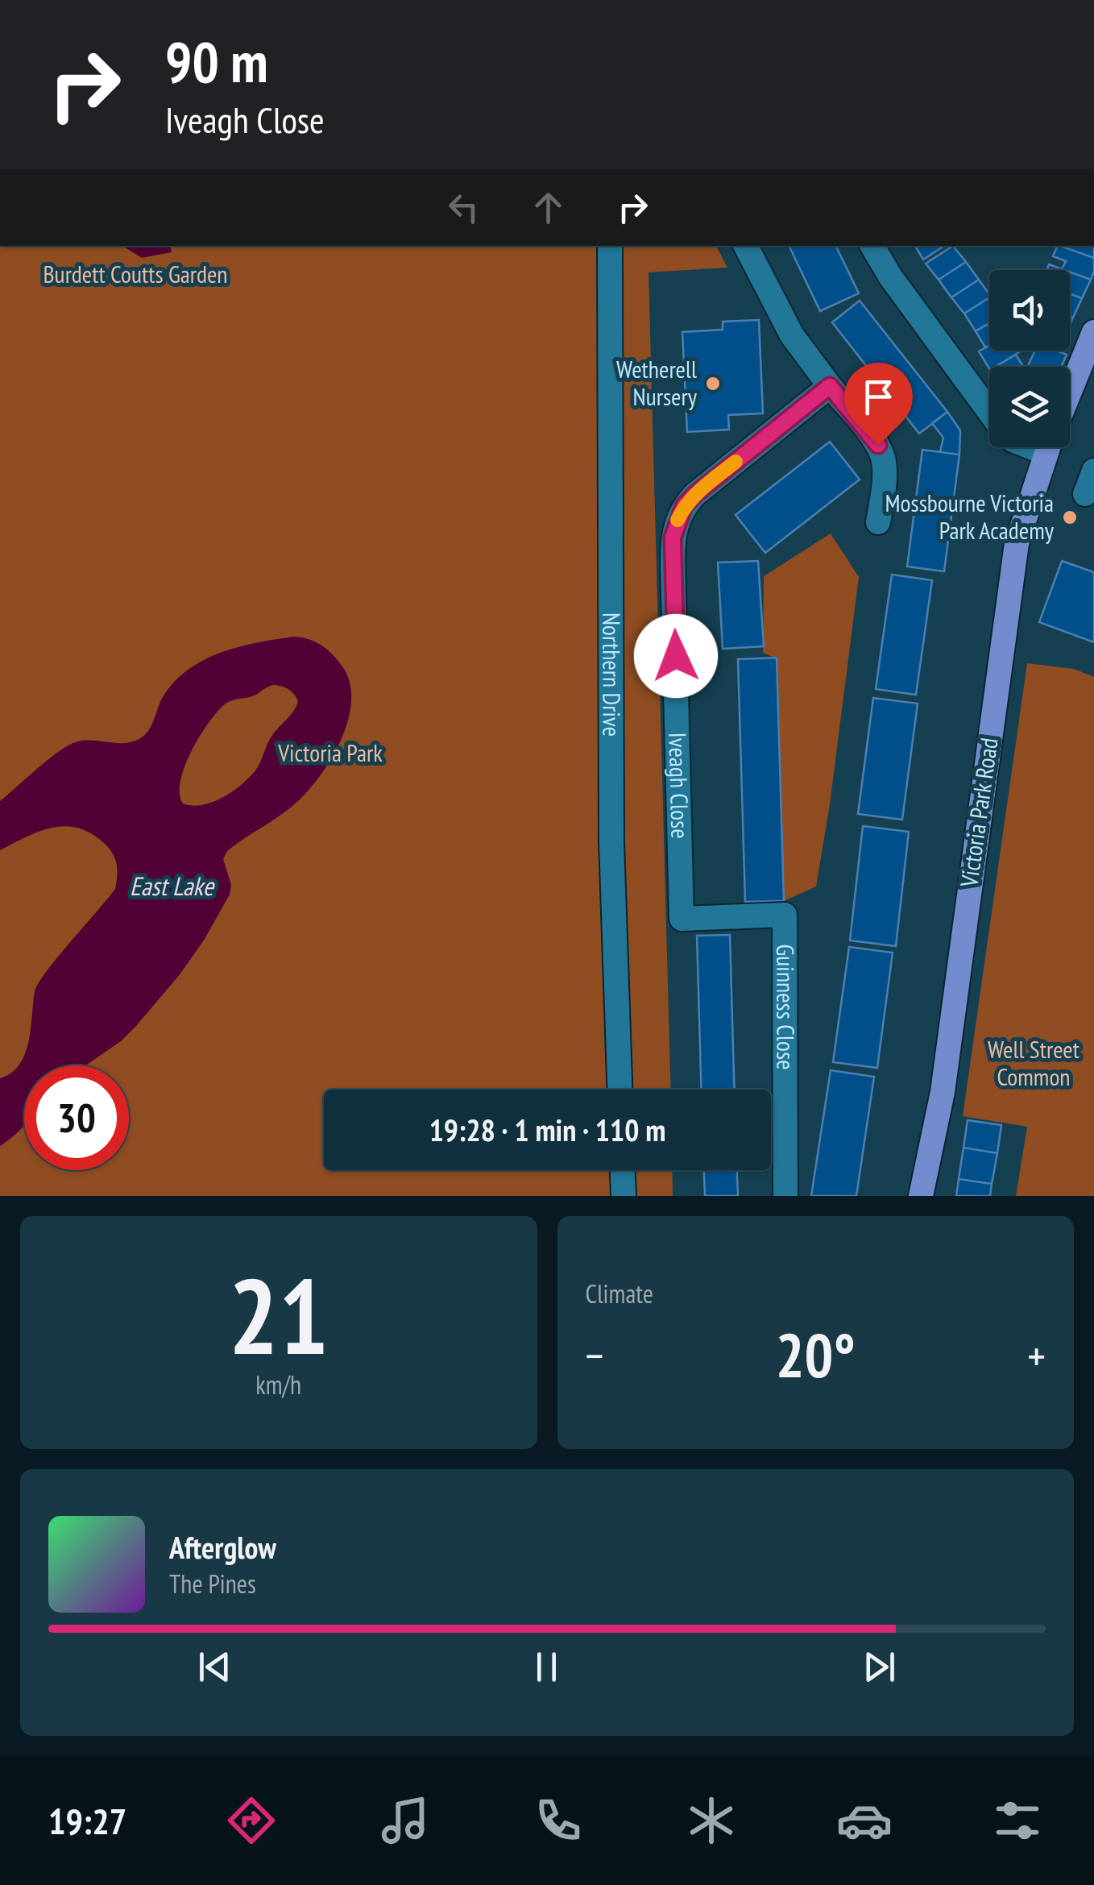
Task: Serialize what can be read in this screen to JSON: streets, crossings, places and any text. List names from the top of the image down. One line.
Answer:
{"streets":{"main road":["Victoria Park Road"],"street":["Northern Drive","Iveagh Close","Guinness Close"]},"crossings":[["Iveagh Close","Guinness Close"]],"water":["East Lake"],"parks":["Burdett Coutts Garden","Victoria Park","Well Street Common"],"places":["Wetherell Nursery","Mossbourne Victoria Park Academy"],"page":{"turn":["90 m","Iveagh Close"],"limit":"30","trip":"19:28 · 1 min · 110 m","tile":[["21","km/h"],"Climate"],"heat":["−","20°","+"],"song":["Afterglow","The Pines"],"tabs":"19:27"}}
